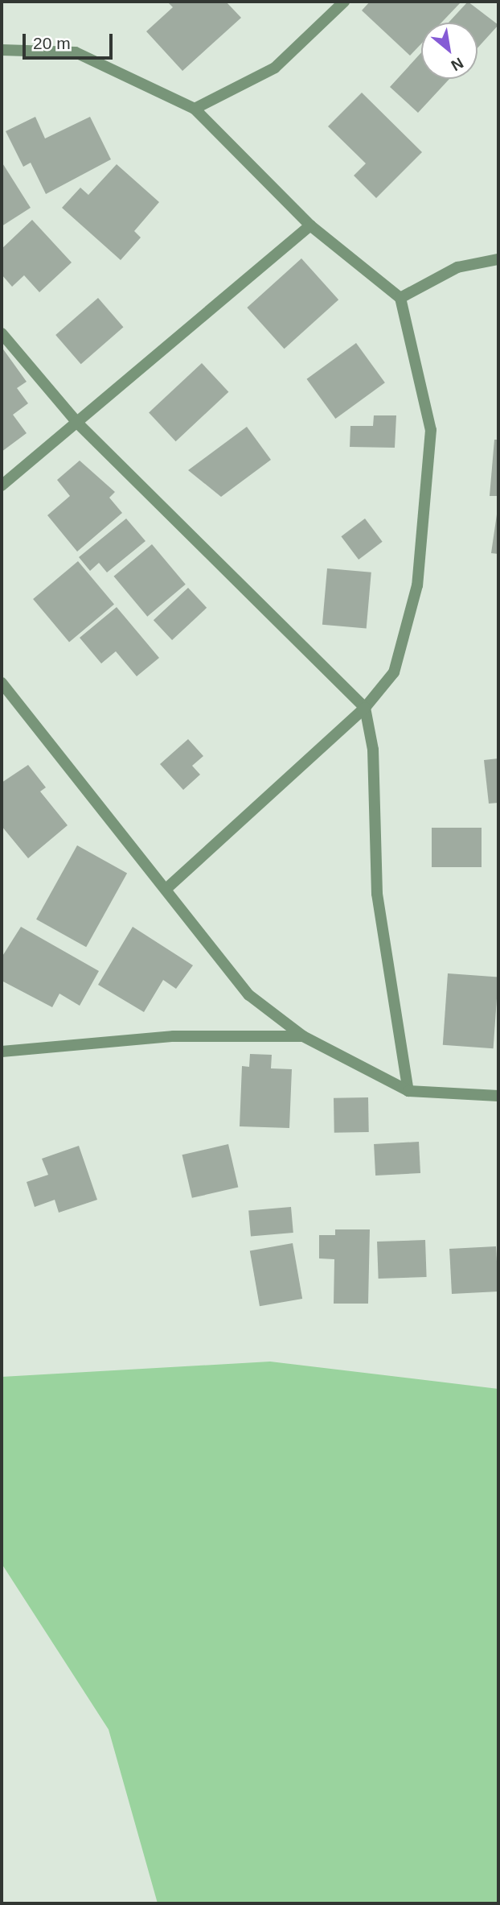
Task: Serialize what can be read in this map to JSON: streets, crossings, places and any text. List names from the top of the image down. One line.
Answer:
{"scale_bar":"20 m","north":"bottom right"}
